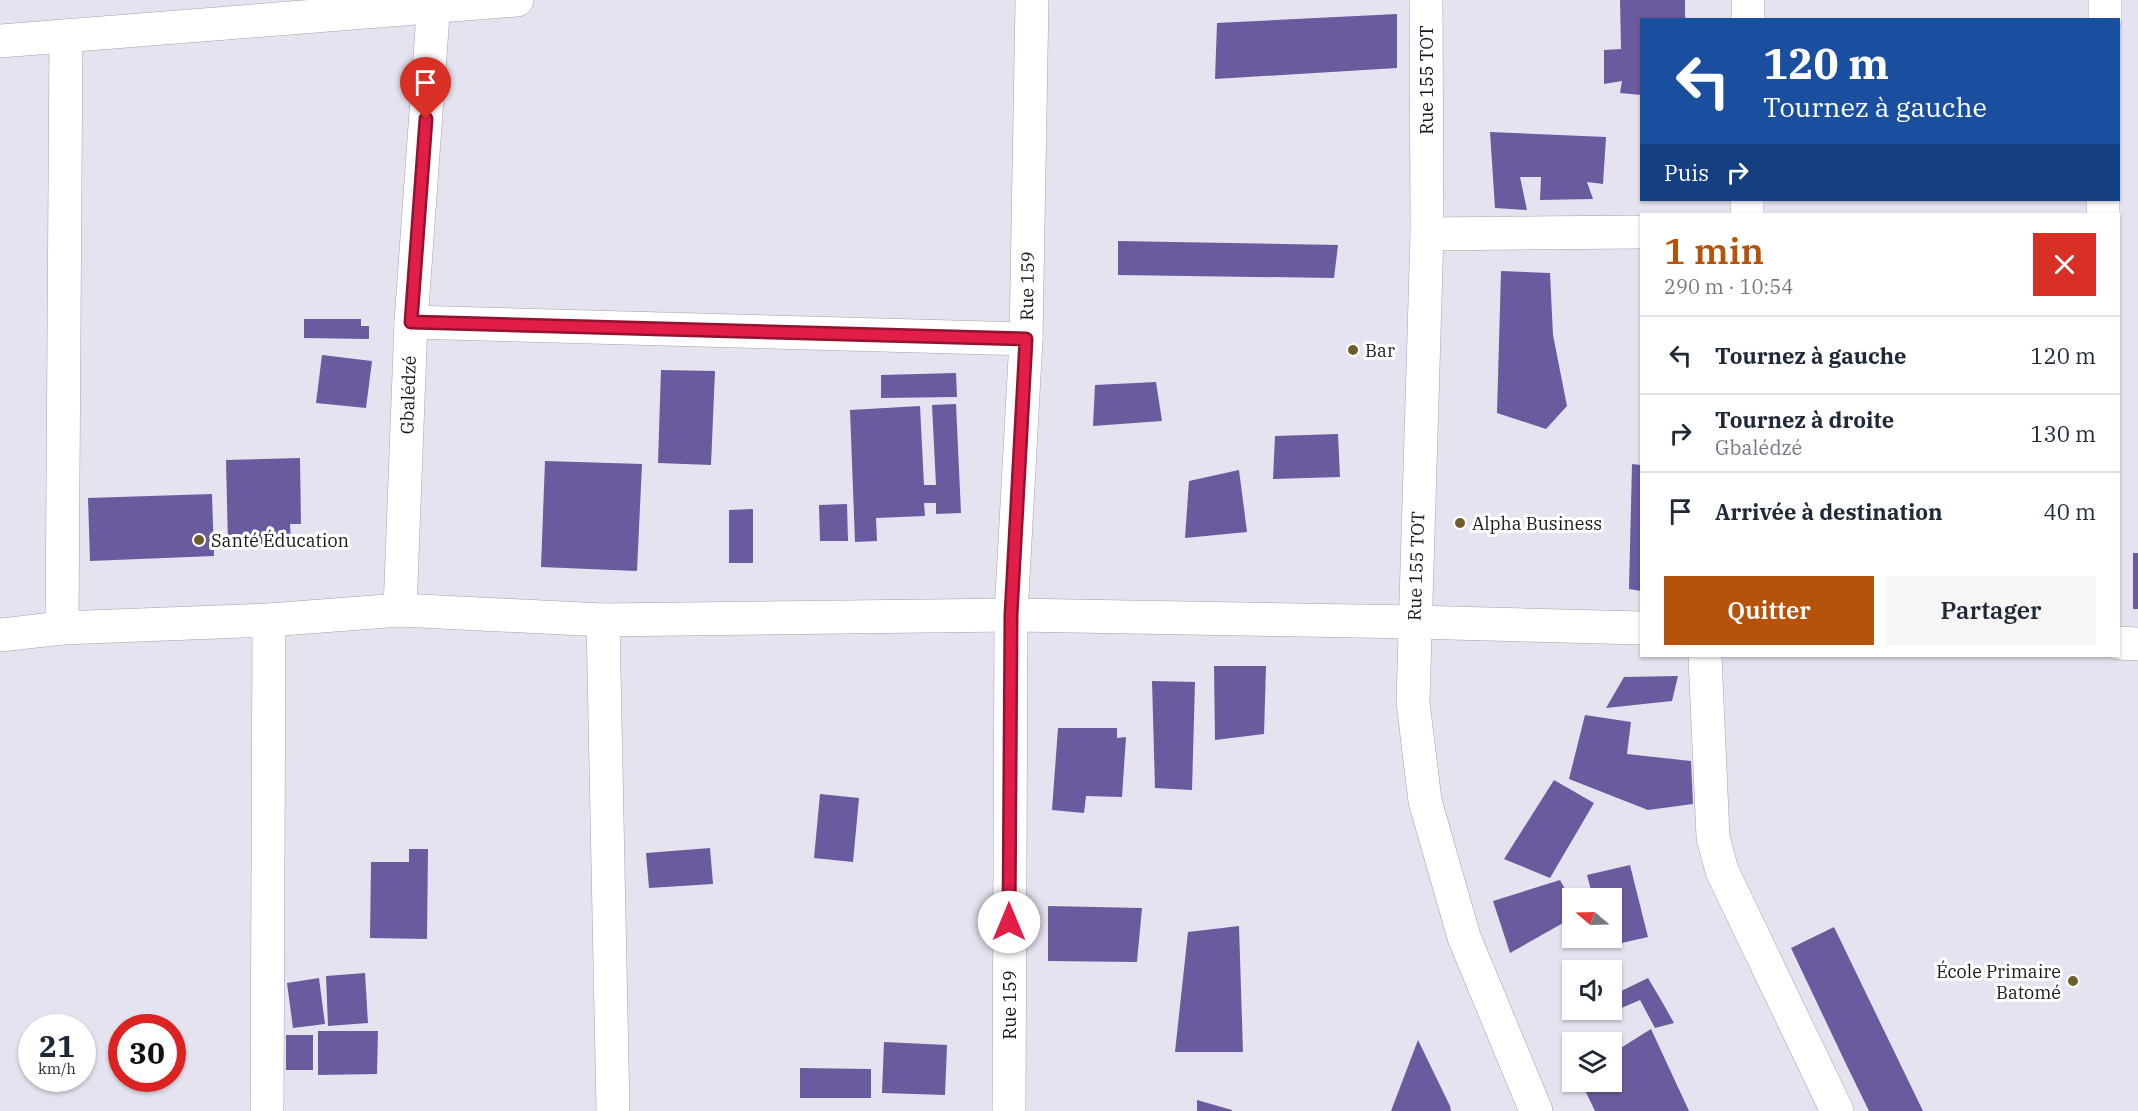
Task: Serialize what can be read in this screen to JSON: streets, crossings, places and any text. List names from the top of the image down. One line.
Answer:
{"streets":{"street":["Rue 155 TOT","Rue 159","Gbalédzé"]},"places":["Bar","Alpha Business","Santé Éducation","École Primaire Batomé"],"north":"left","page":{"turn":["120 m","Tournez à gauche"],"then":"Puis","heading":["1 min","290 m · 10:54"],"list":[{"name":"Tournez à gauche","value":"120 m"},{"name":"Tournez à droite","note":"Gbalédzé","value":"130 m"},{"name":"Arrivée à destination","value":"40 m"}],"buttons":["Quitter","Partager"],"speed":"21 km/h","limit":"30"}}
